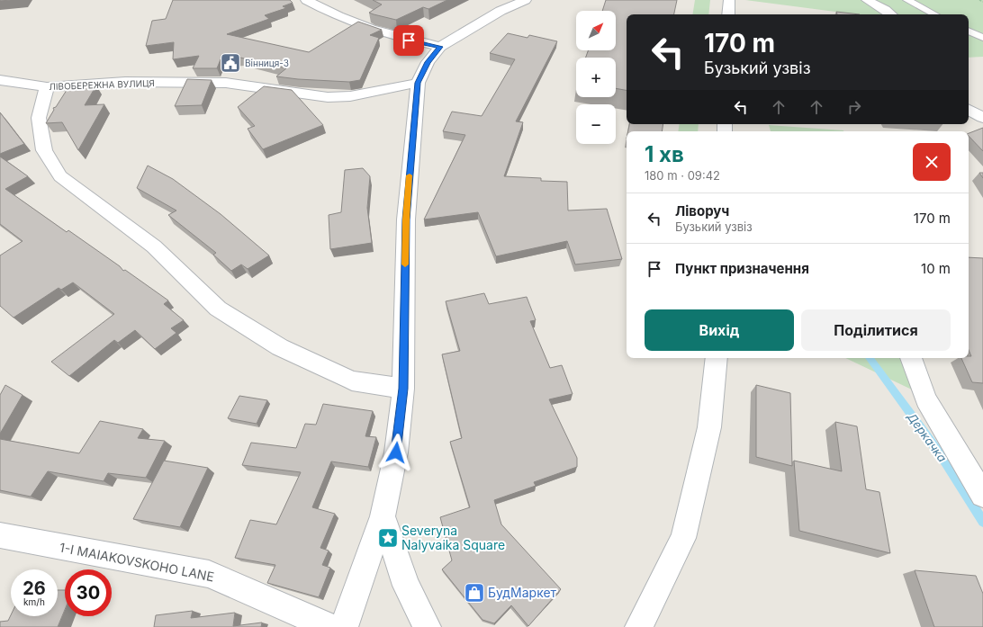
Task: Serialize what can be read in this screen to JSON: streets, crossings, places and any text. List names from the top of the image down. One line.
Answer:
{"streets":{"street":["ЛІВОБЕРЕЖНА ВУЛИЦЯ","1-I MAIAKOVSKOHO LANE"]},"water":["Деркачка"],"places":{"public building":["Вінниця-3"],"place":["Severyna Nalyvaika Square"],"shop":["БудМаркет"]},"north":"top right","page":{"map_buttons":["+","−"],"turn":["170 m","Бузький узвіз"],"heading":["1 хв","180 m · 09:42"],"list":[{"name":"Ліворуч","note":"Бузький узвіз","value":"170 m"},{"name":"Пункт призначення","value":"10 m"}],"buttons":["Вихід","Поділитися"],"speed":"26 km/h","limit":"30"}}
